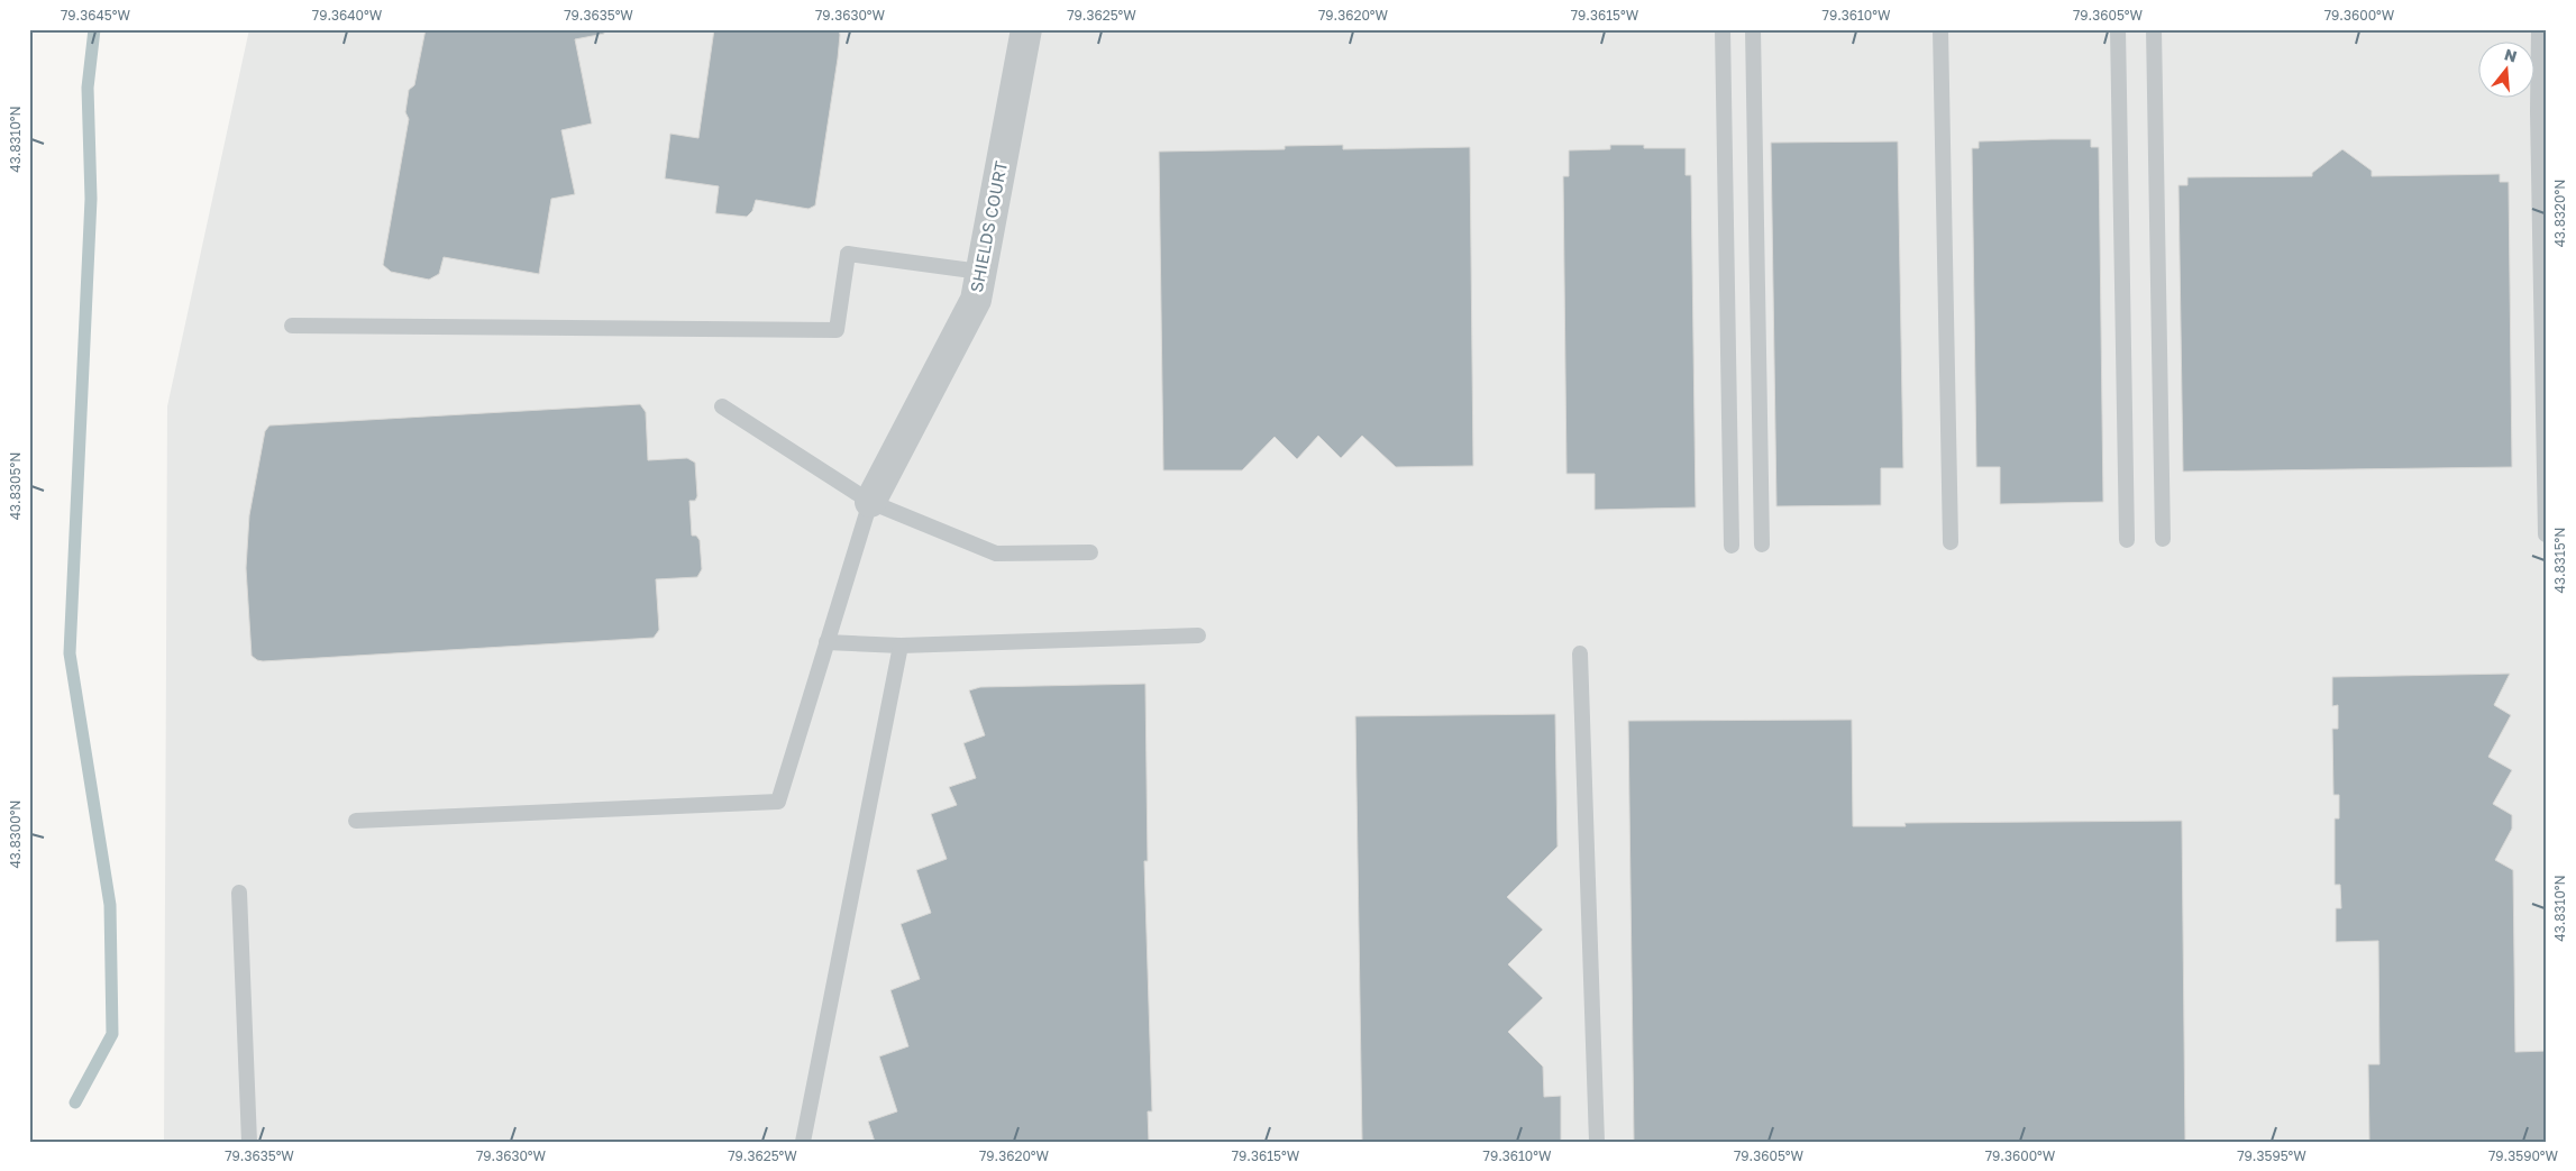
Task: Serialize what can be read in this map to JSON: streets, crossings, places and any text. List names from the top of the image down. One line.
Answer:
{"streets":{"street":["SHIELDS COURT"]},"north":"top","coordinates":["79.3645°W","79.3640°W","79.3635°W","79.3630°W","79.3625°W","79.3620°W","79.3615°W","79.3610°W","79.3605°W","79.3600°W","43.8310°N","43.8320°N","43.8305°N","43.8315°N","43.8300°N","79.3595°W","79.3590°W"]}
